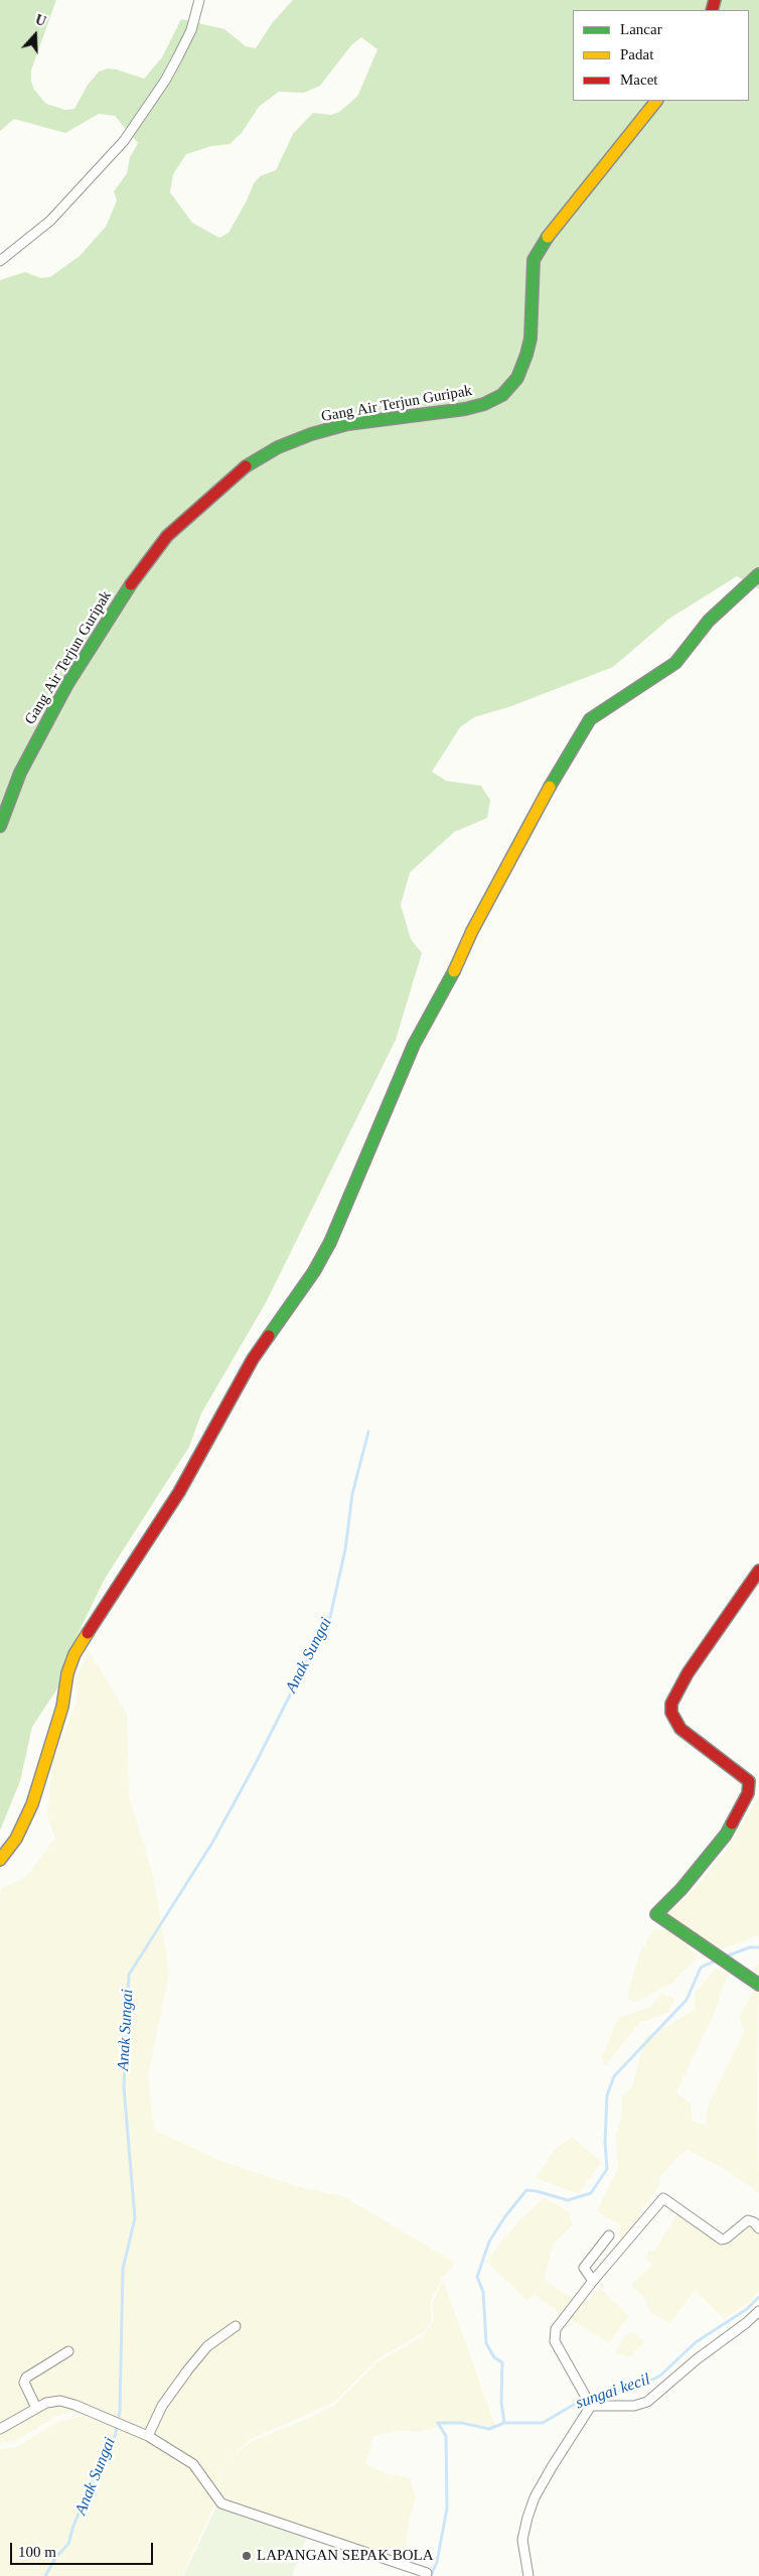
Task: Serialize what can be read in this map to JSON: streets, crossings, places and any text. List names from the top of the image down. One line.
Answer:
{"streets":{"street":["Gang Air Terjun Guripak"]},"water":["Anak Sungai","sungai kecil"],"places":["LAPANGAN SEPAK BOLA"],"legend":["Lancar","Padat","Macet"],"scale_bar":"100 m","north":"top"}
